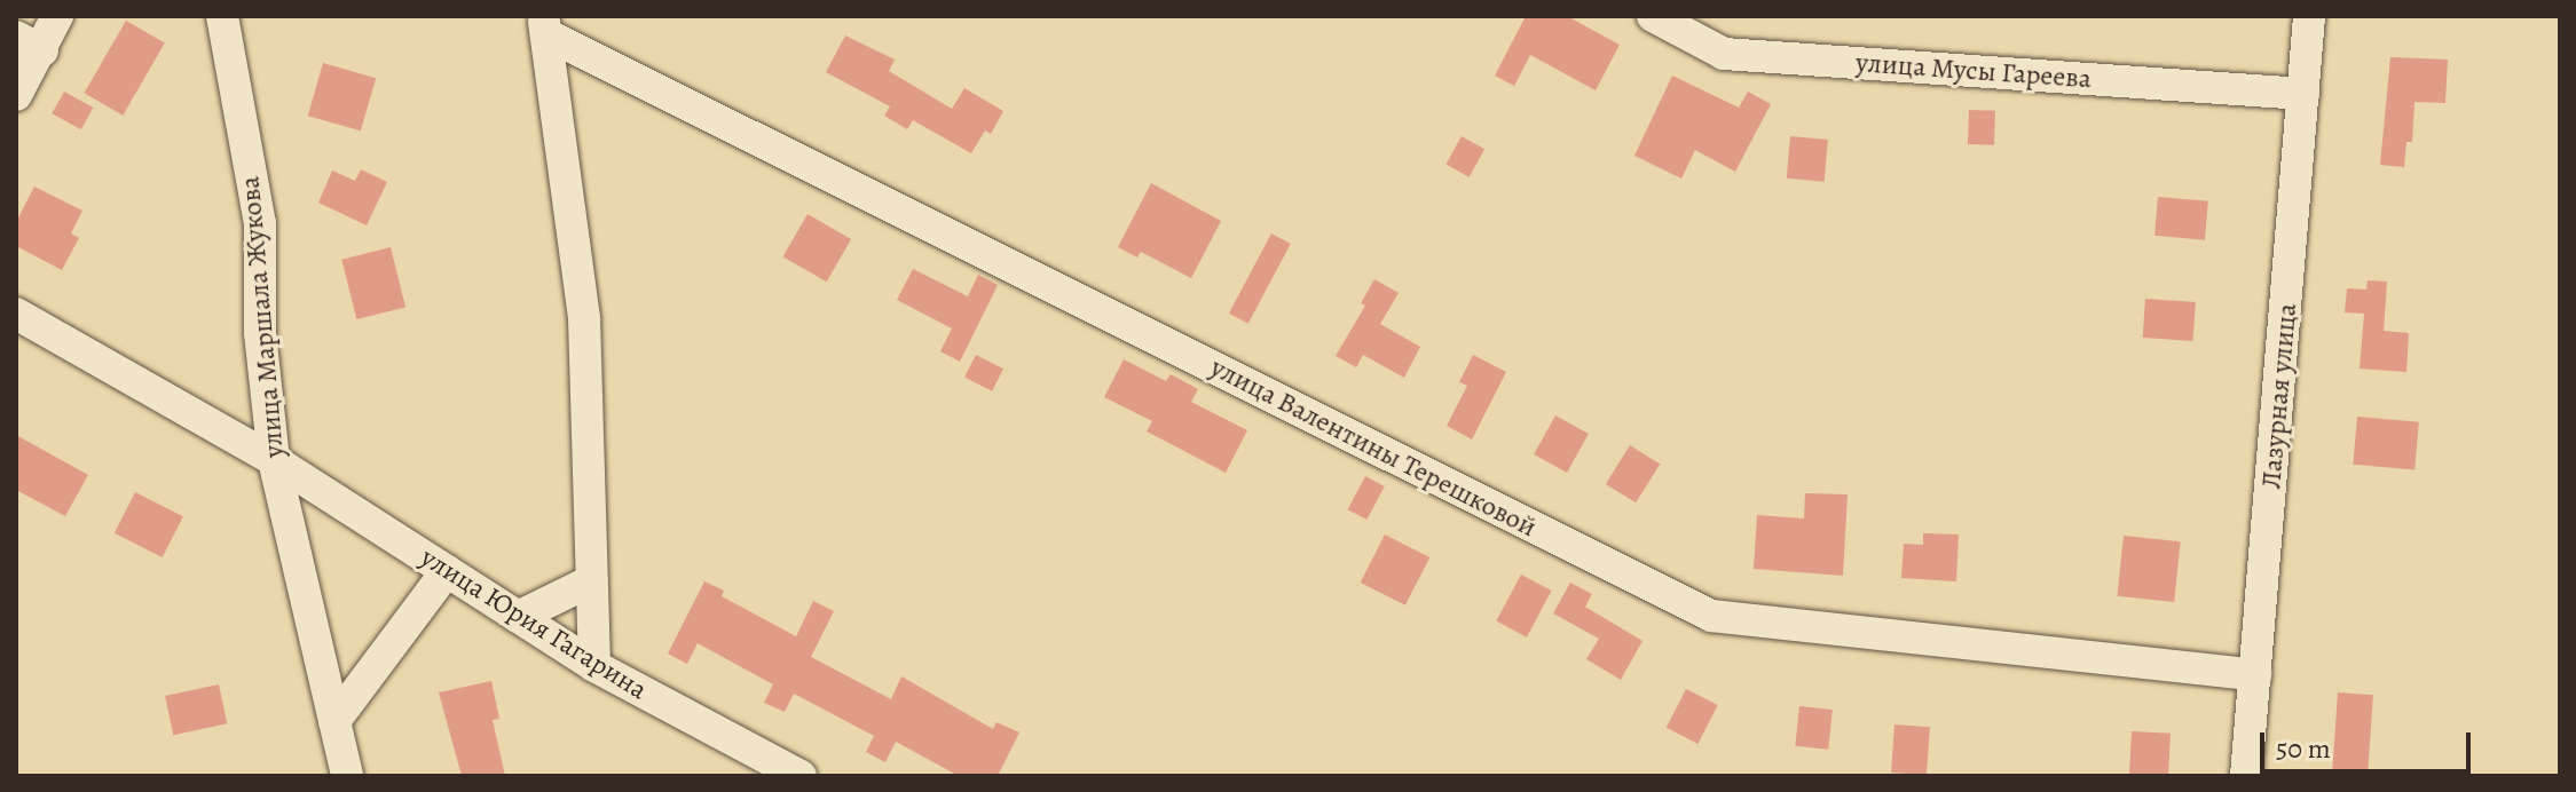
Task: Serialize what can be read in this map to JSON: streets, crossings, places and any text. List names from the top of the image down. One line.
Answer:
{"streets":{"street":["улица Мусы Гареева","улица Маршала Жукова","Лазурная улица","улица Валентины Терешковой","улица Юрия Гагарина"]},"crossings":[["улица Мусы Гареева","Лазурная улица"],["улица Маршала Жукова","улица Юрия Гагарина"],["Лазурная улица","улица Валентины Терешковой"]],"scale_bar":"50 m"}
